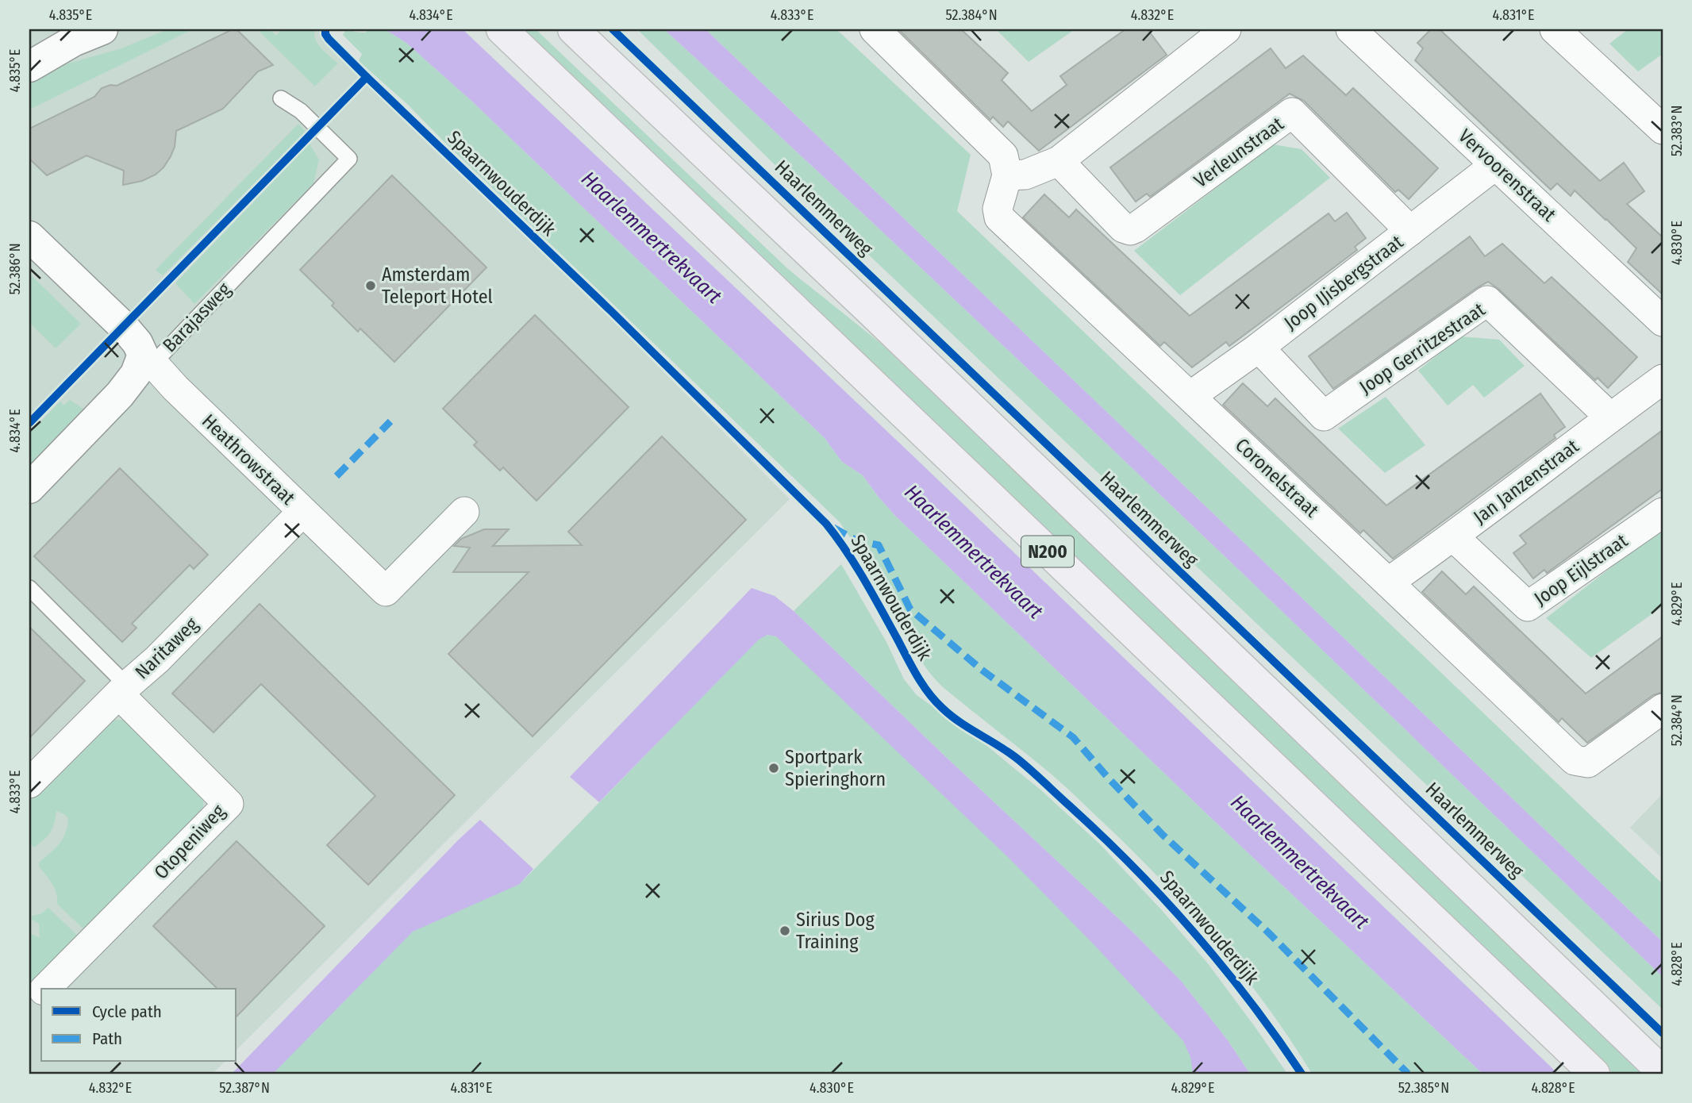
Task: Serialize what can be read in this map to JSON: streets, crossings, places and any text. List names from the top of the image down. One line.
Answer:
{"streets":{"main road":["N200"],"street":["Verleunstraat","Vervoorenstraat","Joop IJisbergstraat","Barajasweg","Joop Gerritzestraat","Heathrowstraat","Coronelstraat","Jan Janzenstraat","Joop Eijlstraat","Naritaweg","Otopeniweg"],"cycle path":["Spaarnwouderdijk","Haarlemmerweg"]},"crossings":[["Verleunstraat","Joop IJisbergstraat"],["Vervoorenstraat","Joop IJisbergstraat"],["Joop IJisbergstraat","Joop Gerritzestraat"],["Joop IJisbergstraat","Coronelstraat"],["Barajasweg","Heathrowstraat"],["Joop Gerritzestraat","Jan Janzenstraat"],["Heathrowstraat","Naritaweg"],["Coronelstraat","Jan Janzenstraat"],["Jan Janzenstraat","Joop Eijlstraat"],["Naritaweg","Otopeniweg"]],"water":["Haarlemmertrekvaart"],"places":["Amsterdam Teleport Hotel","Sportpark Spieringhorn","Sirius Dog Training"],"legend":["Cycle path","Path"],"coordinates":["4.835°E","4.834°E","4.833°E","52.384°N","4.832°E","4.831°E","52.383°N","4.830°E","52.386°N","4.829°E","4.828°E","52.387°N","52.385°N"]}
